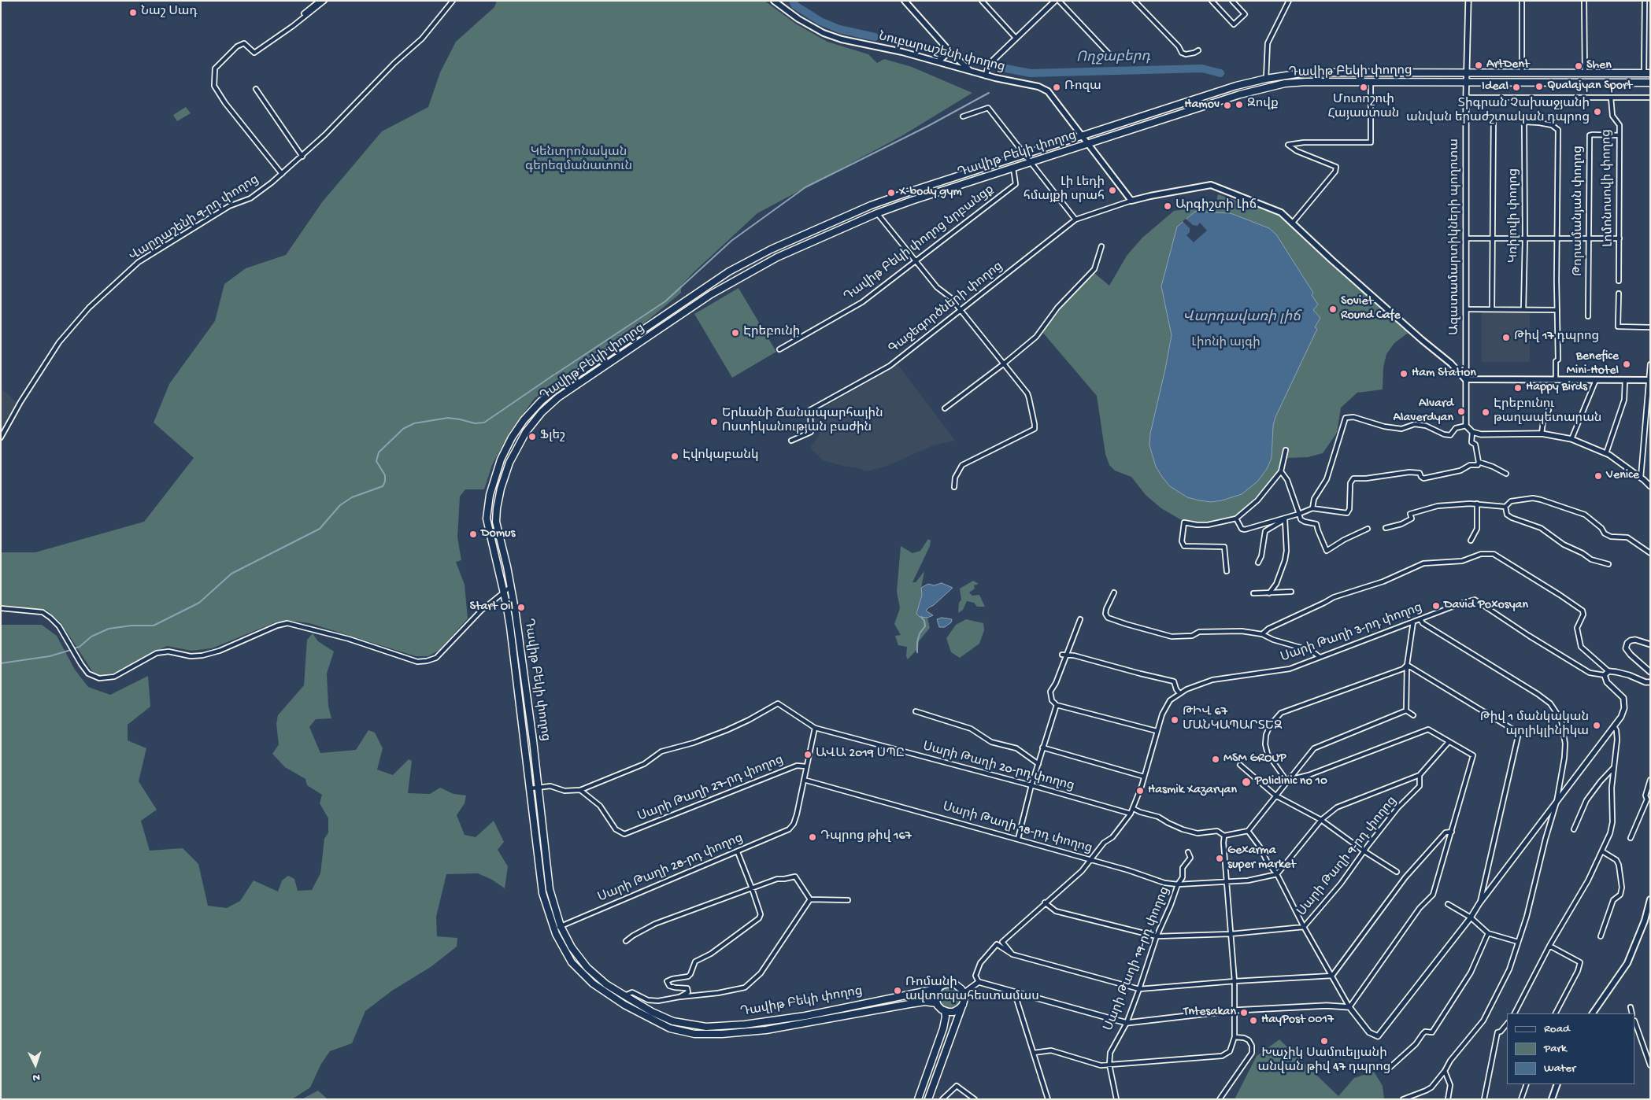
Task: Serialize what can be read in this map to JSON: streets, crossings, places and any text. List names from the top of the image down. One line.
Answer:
{"streets":{"main road":["Նուբարաշենի փողոց","Դավիթ Բեկի փողոց"],"street":["Լոմոնոսովի փողոց","Թորամանյան փողոց","Կռիլովի փողոց","Վարդաշենի 9-րդ փողոց","Ազատամարտիկների պողոտա","Դավիթ Բեկի փողոց նրբանցք","Գաջեգործների փողոց","Սարի Թաղի 3-րդ փողոց","Սարի Թաղի 20-րդ փողոց","Սարի Թաղի 27-րդ փողոց","Սարի Թաղի 18-րդ փողոց","Սարի Թաղի 9-րդ փողոց","Սարի Թաղի 28-րդ փողոց","Սարի Թաղի 19-րդ փողոց"]},"crossings":[["Նուբարաշենի փողոց","Դավիթ Բեկի փողոց"],["Նուբարաշենի փողոց","Գաջեգործների փողոց"],["Դավիթ Բեկի փողոց","Ազատամարտիկների պողոտա"],["Դավիթ Բեկի փողոց","Դավիթ Բեկի փողոց նրբանցք"],["Դավիթ Բեկի փողոց","Սարի Թաղի 28-րդ փողոց"],["Լոմոնոսովի փողոց","Թորամանյան փողոց"],["Սարի Թաղի 20-րդ փողոց","Սարի Թաղի 27-րդ փողոց"],["Սարի Թաղի 18-րդ փողոց","Սարի Թաղի 28-րդ փողոց"],["Սարի Թաղի 18-րդ փողոց","Սարի Թաղի 19-րդ փողոց"],["Սարի Թաղի 9-րդ փողոց","Սարի Թաղի 19-րդ փողոց"]],"water":["Ողջաբերդ","Վարդավառի լիճ"],"parks":["Կենտրոնական գերեզմանատուն","Լիոնի այգի"],"places":["Նաշ Սադ","ArtDent","Shen","Qualajyan Sport","Ռոզա","Մոտոշոփ Հայաստան","Ideal","Զովք","Hamov","Տիգրան Չախաջյանի անվան երաժշտական դպրոց","Լի Լեդի հմայքի սրահ","X-body gym","Արգիշտի Լիճ","Soviet Round Cafe","Էրեբունի","Թիվ 17 դպրոց","Benefice Mini-Hotel","Ham Station","Happy Birds","Alvard Alaverdyan","Էրեբունու թաղապետարան","Երևանի Ճանապարհային Ոստիկանության բաժին","Ֆլեշ","Էվոկաբանկ","Venice","Domus","David Poxosyan","Start Oil","ԹԻՎ 67 ՄԱՆԿԱՊԱՐՏԵԶ","Թիվ 1 մանկական պոլիկլինիկա","ԱՎԱ 2019 ՍՊԸ","MSM GROUP","Policlinic no 10","Hasmik Xazaryan","Դպրոց թիվ 167","Gexarma super market","Ռոմանի ավտոպահեստամաս","Tntesakan","HayPost 0017","Խաչիկ Սամուելյանի անվան թիվ 47 դպրոց"],"legend":["Road","Park","Water"],"north":"bottom"}
